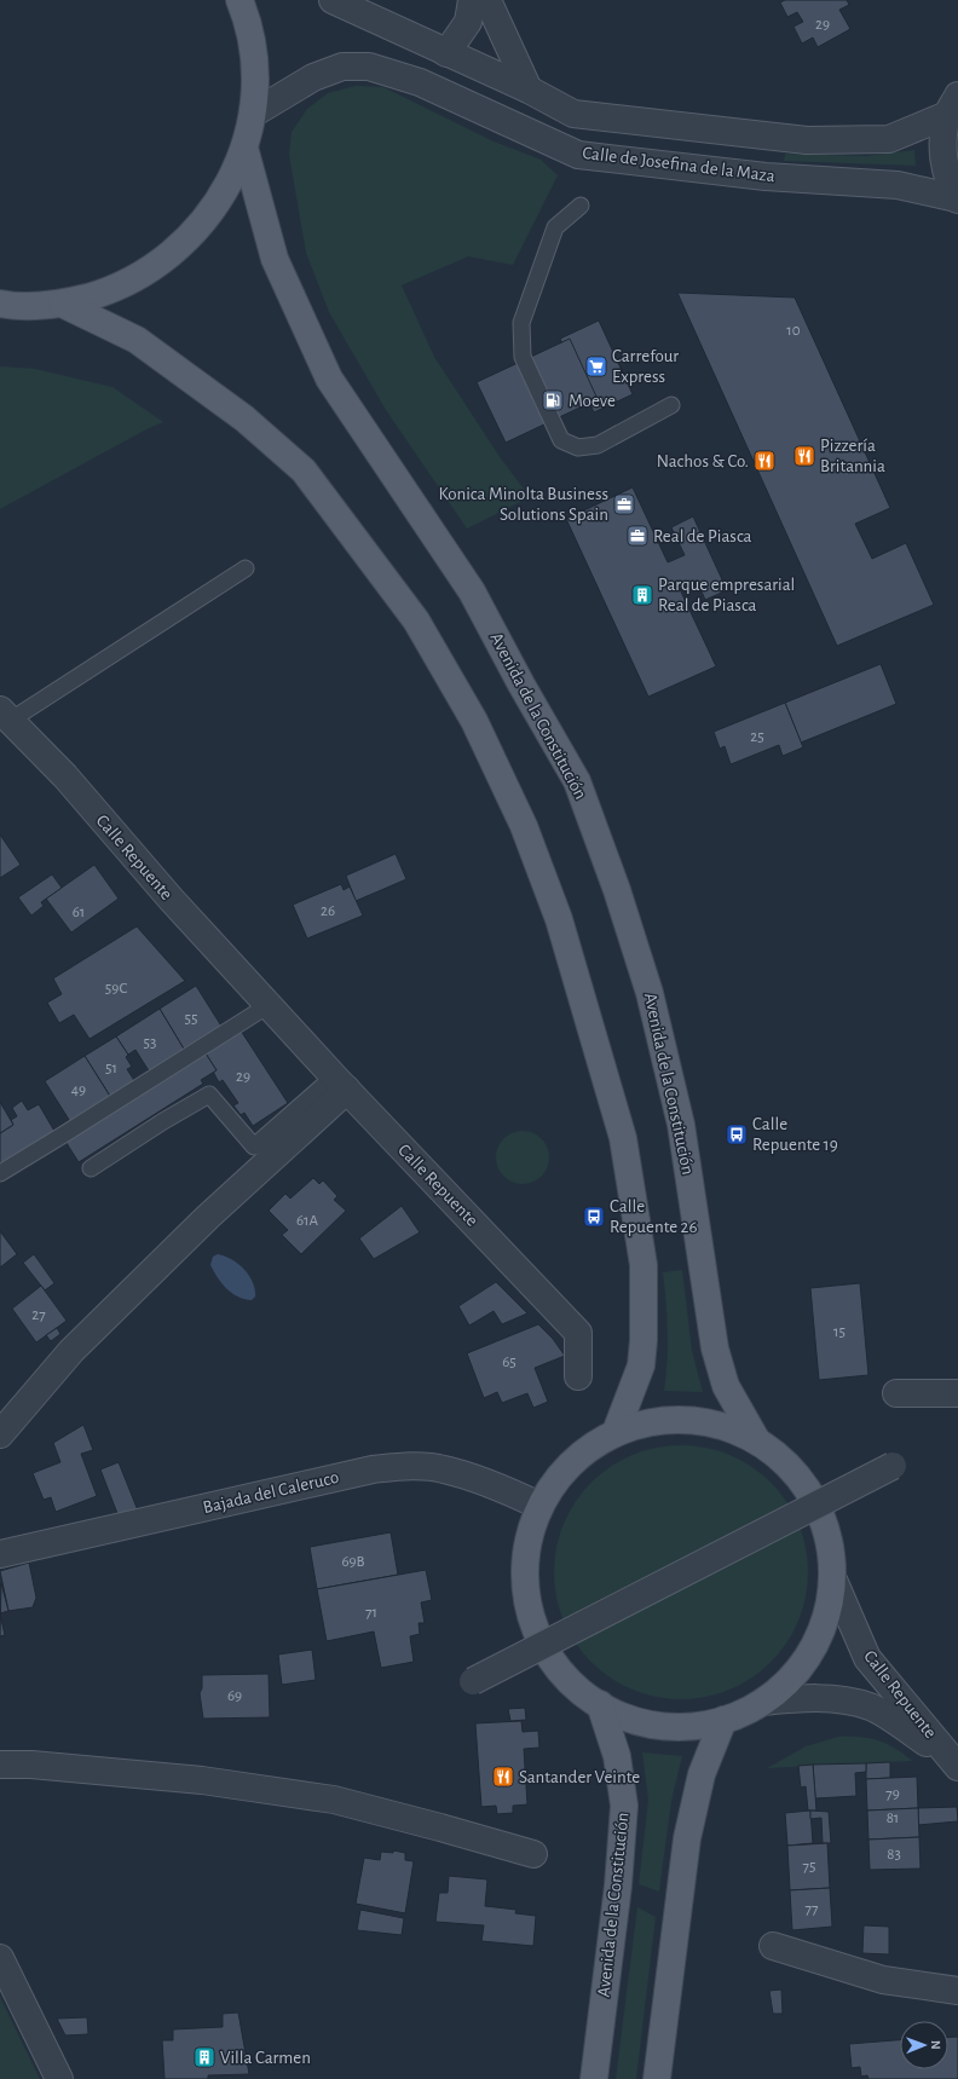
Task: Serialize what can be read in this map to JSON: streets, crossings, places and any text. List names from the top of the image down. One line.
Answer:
{"streets":{"main road":["Avenida de la Constitución"],"street":["Calle de Josefina de la Maza","Calle Repuente","Bajada del Caleruco"]},"places":{"supermarket":["Carrefour Express"],"fuel station":["Moeve"],"restaurant":["Pizzería Britannia","Nachos & Co.","Santander Veinte"],"office":["Konica Minolta Business Solutions Spain","Real de Piasca"],"building":["Parque empresarial Real de Piasca","Villa Carmen"],"bus stop":["Calle Repuente 19","Calle Repuente 26"]},"house_numbers":["29","10","25","26","61","59C","55","53","51","29","49","61A","27","15","65","69B","71","69","79","81","83","75","77"],"north":"right"}
